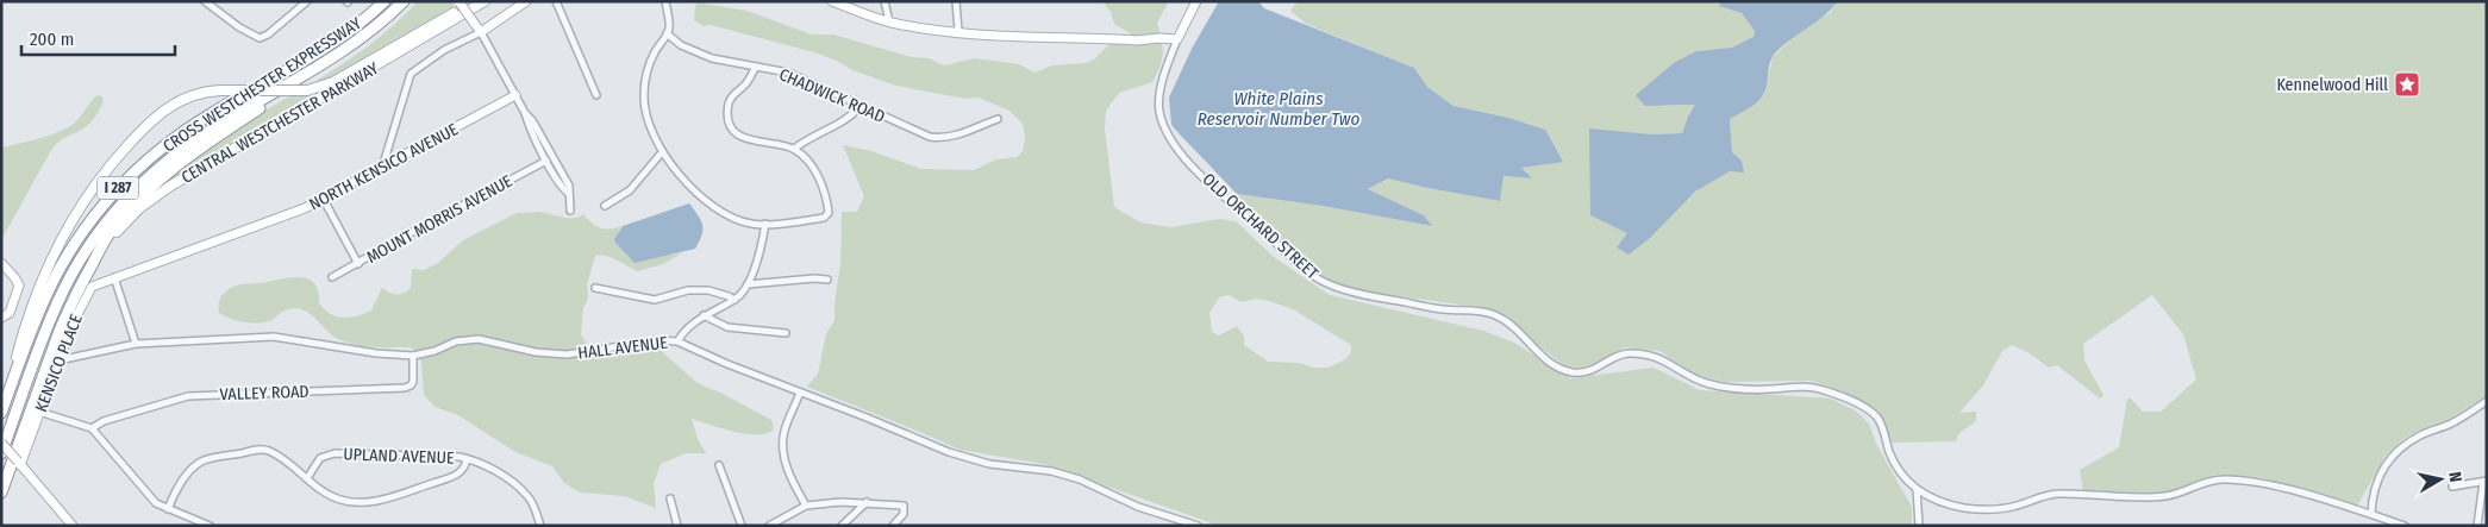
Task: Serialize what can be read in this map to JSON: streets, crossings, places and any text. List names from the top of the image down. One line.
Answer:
{"streets":{"highway":["CROSS WESTCHESTER EXPRESSWAY","I 287"],"main road":["CENTRAL WESTCHESTER PARKWAY"],"street":["CHADWICK ROAD","NORTH KENSICO AVENUE","MOUNT MORRIS AVENUE","OLD ORCHARD STREET","HALL AVENUE","KENSICO PLACE","VALLEY ROAD","UPLAND AVENUE"]},"crossings":[["CROSS WESTCHESTER EXPRESSWAY","CENTRAL WESTCHESTER PARKWAY"],["NORTH KENSICO AVENUE","KENSICO PLACE"],["HALL AVENUE","KENSICO PLACE"],["HALL AVENUE","VALLEY ROAD"]],"water":["White Plains Reservoir Number Two"],"places":{"place":["Kennelwood Hill"]},"scale_bar":"200 m","north":"right"}
